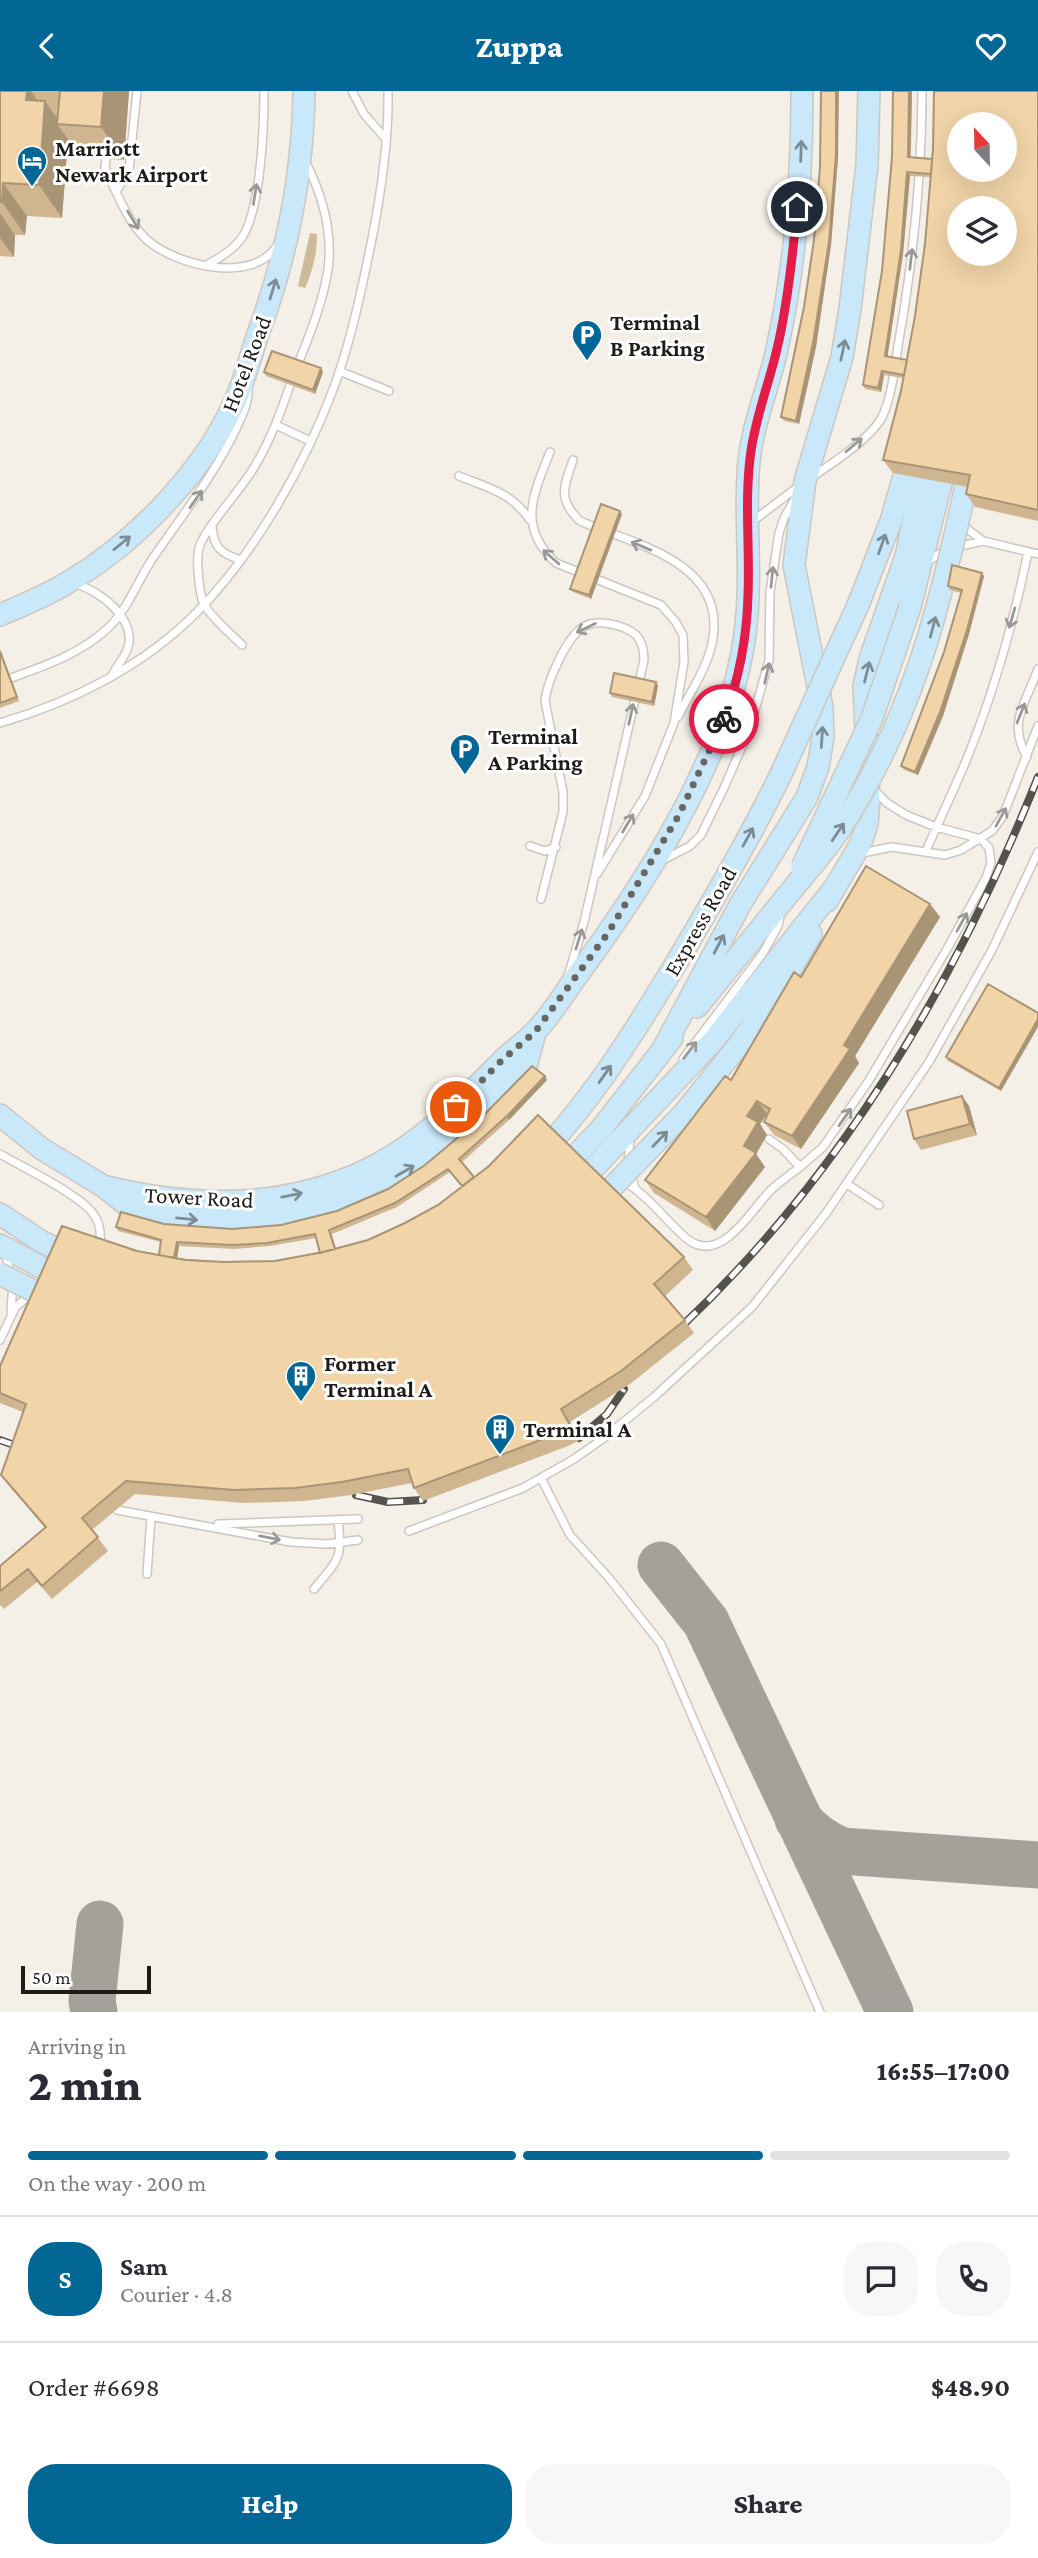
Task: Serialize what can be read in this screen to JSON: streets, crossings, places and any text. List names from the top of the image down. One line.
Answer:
{"streets":{"street":["Hotel Road","Express Road","Tower Road"]},"one_way":["Hotel Road"],"places":{"hotel":["Marriott Newark Airport"],"parking":["Terminal B Parking","Terminal A Parking"],"building":["Former Terminal A","Terminal A"]},"scale_bar":"50 m","north":"top","page":{"header":"Zuppa","scale":"50 m","heading":["2 min","Arriving in","16:55–17:00"],"panel":["Sam","Courier · 4.8","Order #6698","$48.90"],"bar":"On the way · 200 m","round":"S","buttons":["Help","Share"]}}
